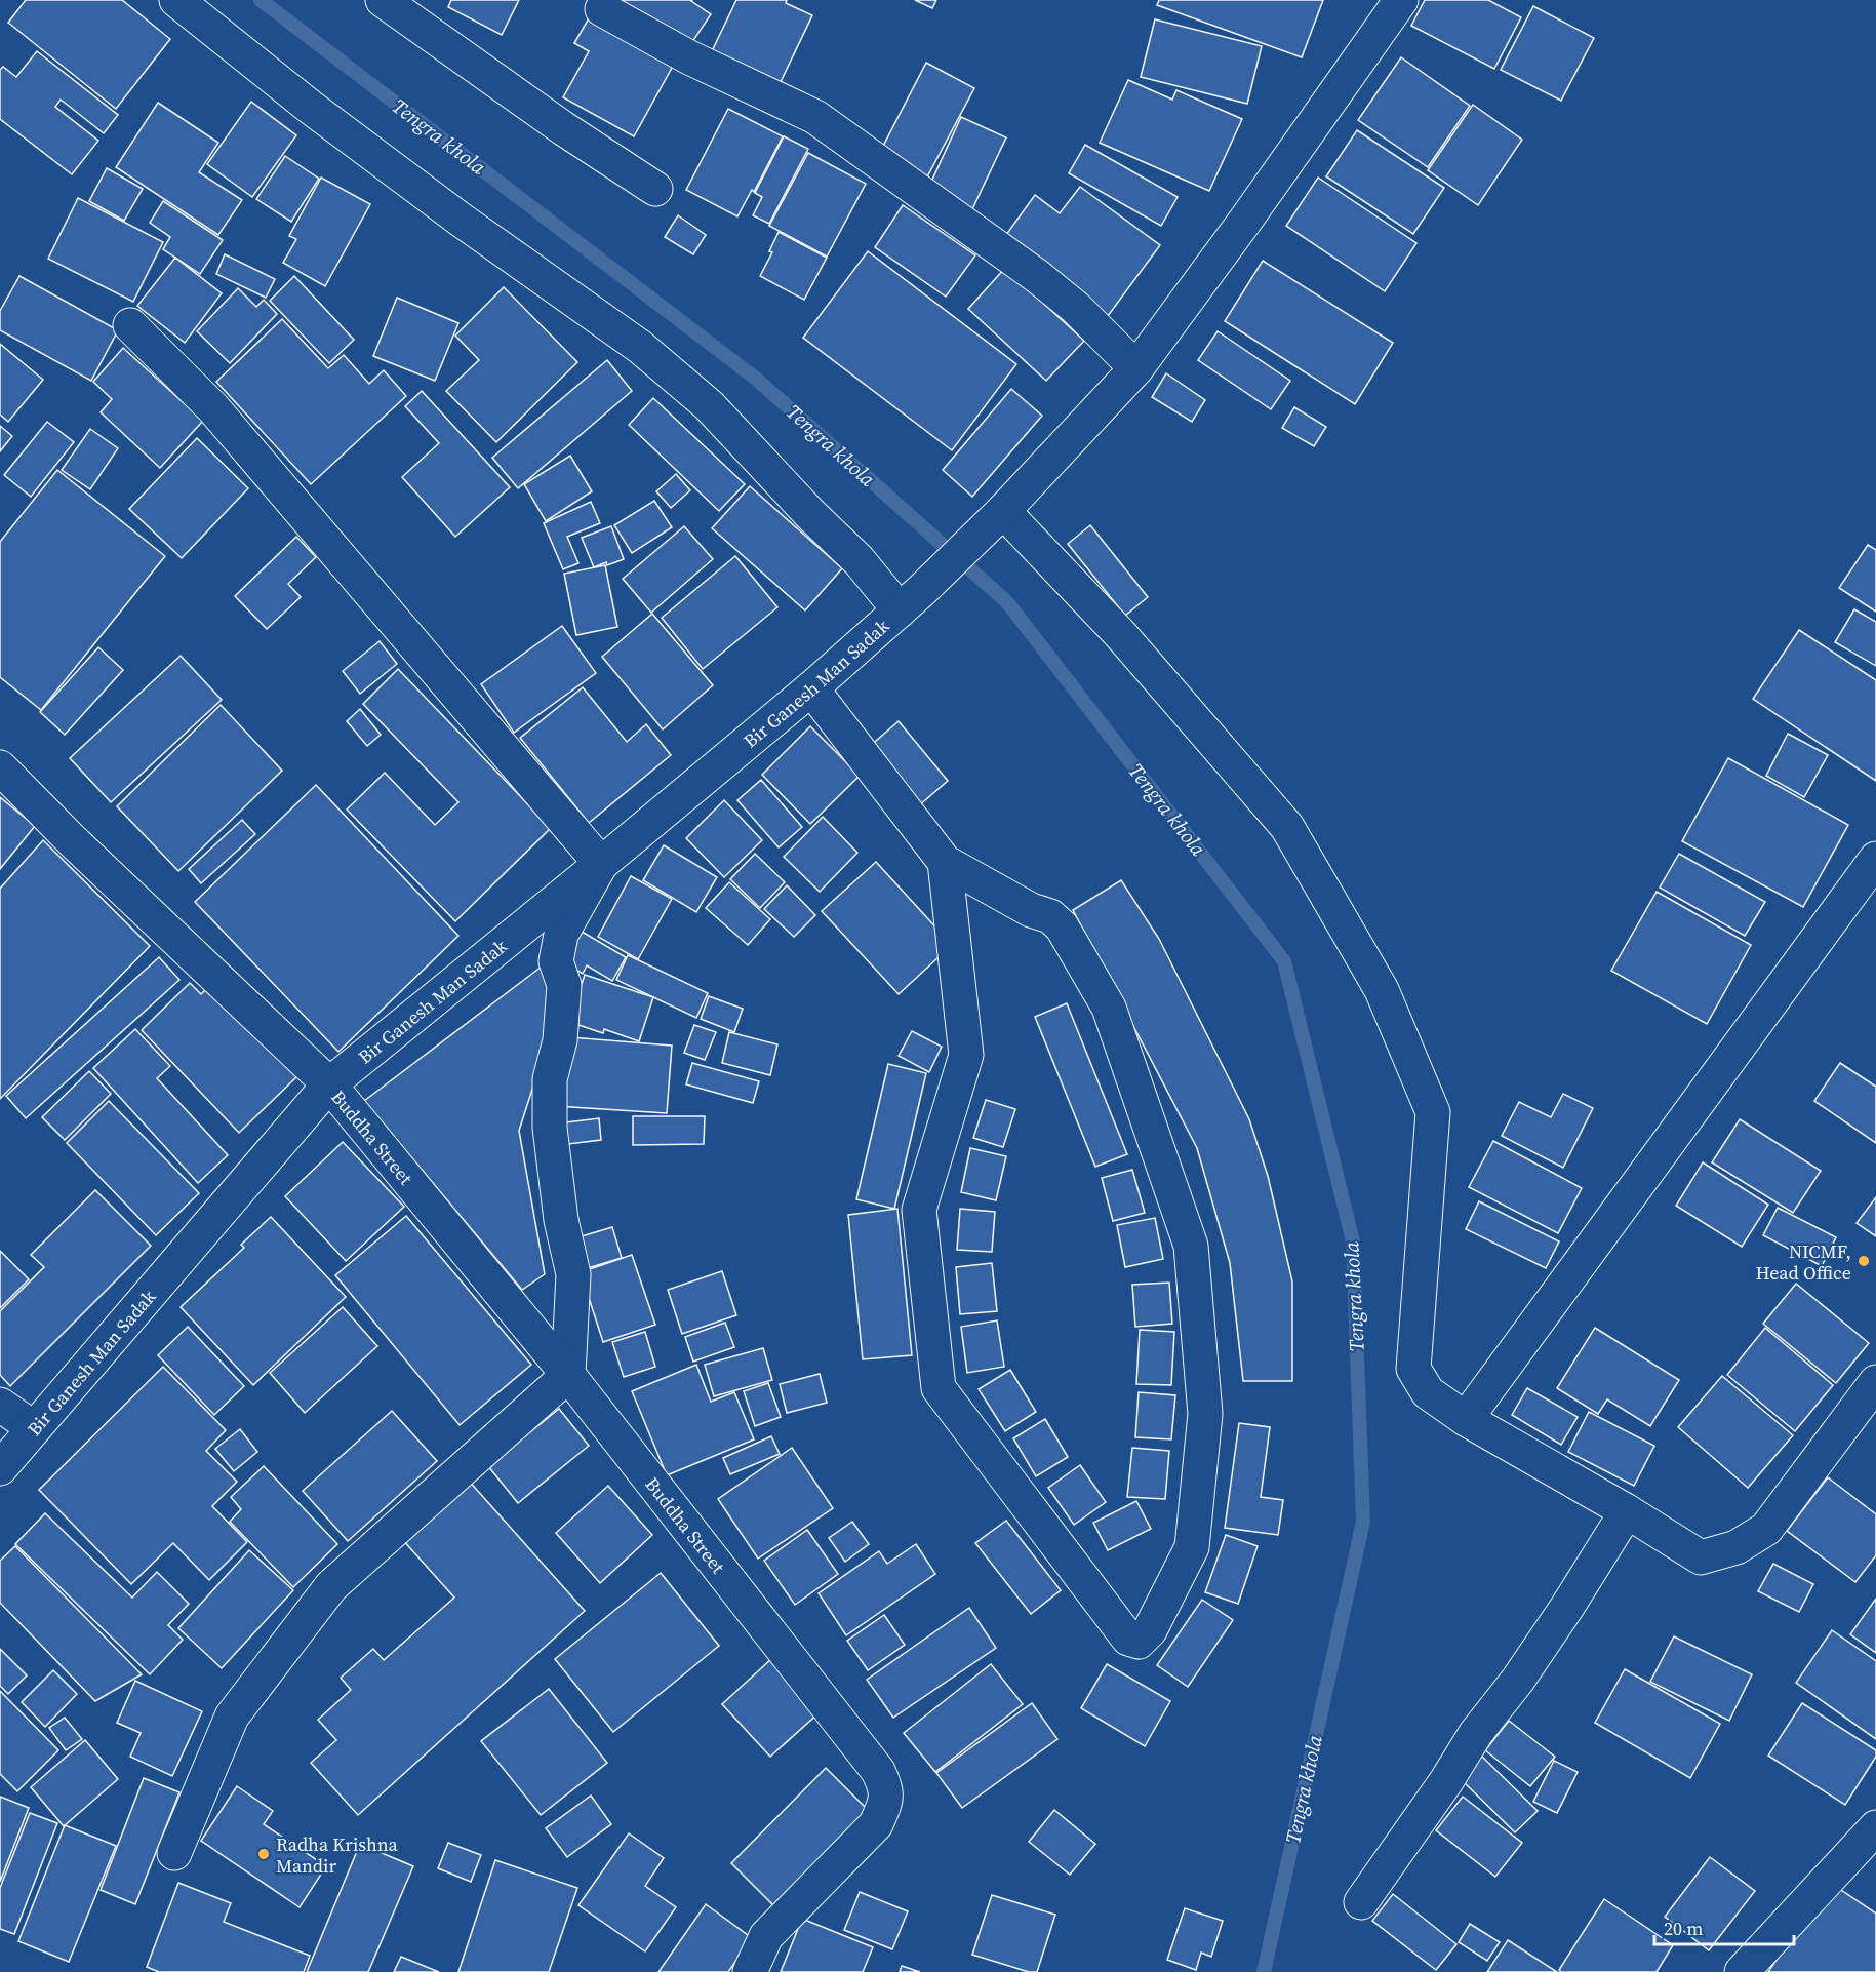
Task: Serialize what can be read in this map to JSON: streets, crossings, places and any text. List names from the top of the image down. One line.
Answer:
{"streets":{"street":["Bir Ganesh Man Sadak","Buddha Street"]},"crossings":[["Bir Ganesh Man Sadak","Buddha Street"]],"water":["Tengra khola"],"places":["NICMF, Head Office","Radha Krishna Mandir"],"scale_bar":"20 m"}
